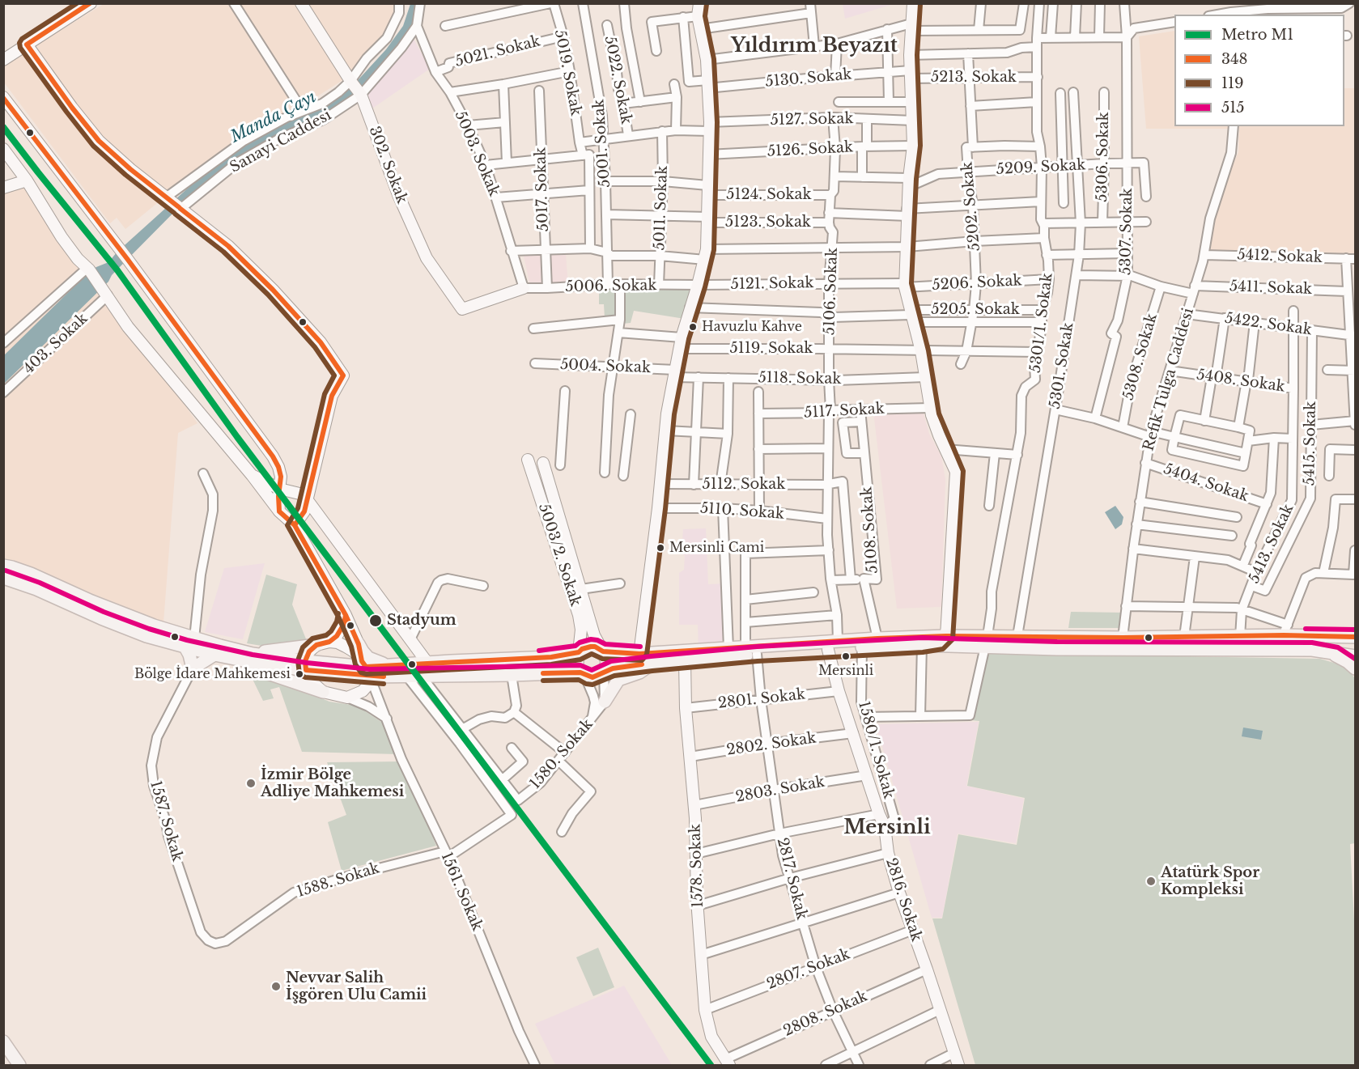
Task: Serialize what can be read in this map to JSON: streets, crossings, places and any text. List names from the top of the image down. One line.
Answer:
{"streets":{"main road":["302. Sokak","5003/2. Sokak","1578. Sokak","2816. Sokak"],"street":["5021. Sokak","5019. Sokak","5213. Sokak","5130. Sokak","5022. Sokak","5127. Sokak","Sanayi Caddesi","5001. Sokak","5126. Sokak","5003. Sokak","5306. Sokak","5209. Sokak","5017. Sokak","5124. Sokak","5202. Sokak","5011. Sokak","5123. Sokak","5307. Sokak","5412. Sokak","5206. Sokak","5121. Sokak","5006. Sokak","5411. Sokak","5106. Sokak","5205. Sokak","5301/1. Sokak","5422. Sokak","403. Sokak","5119. Sokak","5308. Sokak","5301. Sokak","5004. Sokak","5118. Sokak","Refik Tulga Caddesi","5408. Sokak","5117. Sokak","5415. Sokak","5404. Sokak","5112. Sokak","5110. Sokak","5108. Sokak","5413. Sokak","2801. Sokak","2802. Sokak","1580/1. Sokak","1580. Sokak","2803. Sokak","1587. Sokak","2817. Sokak","1588. Sokak","1561. Sokak","2807. Sokak","2808. Sokak"]},"crossings":[["5021. Sokak","5019. Sokak"],["5021. Sokak","5003. Sokak"],["5019. Sokak","5127. Sokak"],["5213. Sokak","5130. Sokak"],["5213. Sokak","5202. Sokak"],["5213. Sokak","5301/1. Sokak"],["5022. Sokak","5127. Sokak"],["5127. Sokak","5001. Sokak"],["5127. Sokak","5011. Sokak"],["5127. Sokak","5106. Sokak"],["Sanayi Caddesi","302. Sokak"],["5001. Sokak","5124. Sokak"],["5001. Sokak","5123. Sokak"],["5001. Sokak","5006. Sokak"],["5126. Sokak","5106. Sokak"],["5003. Sokak","302. Sokak"],["5003. Sokak","5006. Sokak"],["5306. Sokak","5209. Sokak"],["302. Sokak","5006. Sokak"],["5209. Sokak","5202. Sokak"],["5209. Sokak","5307. Sokak"],["5209. Sokak","5301/1. Sokak"],["5209. Sokak","5301. Sokak"],["5017. Sokak","5006. Sokak"],["5124. Sokak","5011. Sokak"],["5124. Sokak","5106. Sokak"],["5202. Sokak","5123. Sokak"],["5202. Sokak","5206. Sokak"],["5202. Sokak","5205. Sokak"],["5202. Sokak","5119. Sokak"],["5011. Sokak","5123. Sokak"],["5011. Sokak","5006. Sokak"],["5123. Sokak","5106. Sokak"],["5123. Sokak","5301/1. Sokak"],["5307. Sokak","5411. Sokak"],["5412. Sokak","Refik Tulga Caddesi"],["5206. Sokak","5121. Sokak"],["5206. Sokak","5301/1. Sokak"],["5121. Sokak","5006. Sokak"],["5121. Sokak","5106. Sokak"],["5411. Sokak","5308. Sokak"],["5411. Sokak","5301. Sokak"],["5411. Sokak","Refik Tulga Caddesi"],["5106. Sokak","5119. Sokak"],["5106. Sokak","5118. Sokak"],["5106. Sokak","5117. Sokak"],["5106. Sokak","5112. Sokak"],["5106. Sokak","5110. Sokak"],["5106. Sokak","2816. Sokak"],["5205. Sokak","5301/1. Sokak"],["5301/1. Sokak","5119. Sokak"],["5422. Sokak","Refik Tulga Caddesi"],["5422. Sokak","5408. Sokak"],["5422. Sokak","5415. Sokak"],["5004. Sokak","5118. Sokak"],["Refik Tulga Caddesi","5408. Sokak"],["Refik Tulga Caddesi","5404. Sokak"],["5408. Sokak","5413. Sokak"],["5117. Sokak","5108. Sokak"],["5415. Sokak","5413. Sokak"],["2801. Sokak","1578. Sokak"],["2801. Sokak","2817. Sokak"],["2801. Sokak","2816. Sokak"],["2802. Sokak","1578. Sokak"],["2802. Sokak","2817. Sokak"],["2802. Sokak","2816. Sokak"],["1580/1. Sokak","2816. Sokak"],["2803. Sokak","1578. Sokak"],["2803. Sokak","2817. Sokak"],["2803. Sokak","2816. Sokak"],["1587. Sokak","1588. Sokak"],["1578. Sokak","2807. Sokak"],["1578. Sokak","2808. Sokak"],["2817. Sokak","2807. Sokak"],["2817. Sokak","2808. Sokak"],["1588. Sokak","1561. Sokak"],["2816. Sokak","2807. Sokak"],["2816. Sokak","2808. Sokak"]],"districts":["Yıldırım Beyazıt","Mersinli"],"water":["Manda Çayı"],"places":["Havuzlu Kahve","Mersinli Cami","Stadyum","Mersinli","Bölge İdare Mahkemesi","İzmir Bölge Adliye Mahkemesi","Atatürk Spor Kompleksi","Nevvar Salih İşgören Ulu Camii"],"lines":["transit line 348","transit line 119","metro line M1","transit line 515"],"legend":["Metro M1","348","119","515"]}
